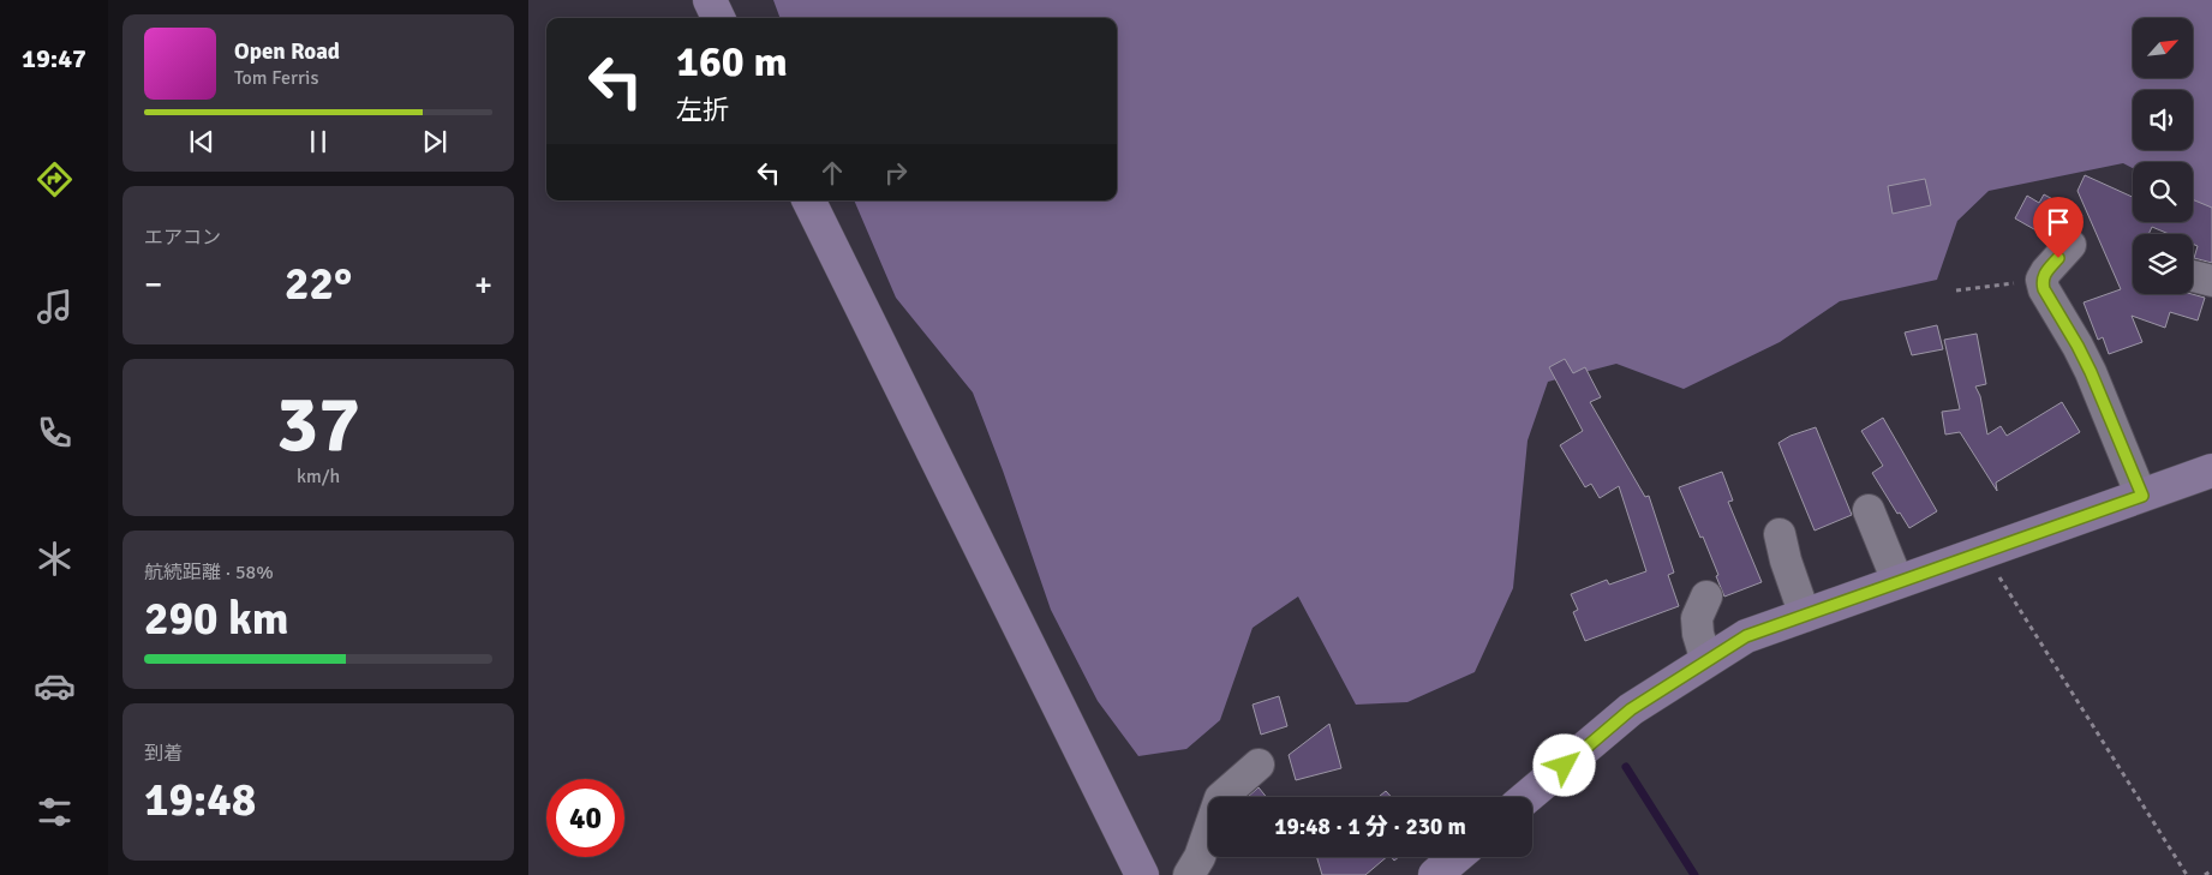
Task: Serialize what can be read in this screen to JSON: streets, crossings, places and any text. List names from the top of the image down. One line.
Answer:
{"north":"top right","page":{"tabs":"19:47","turn":["160 m","左折"],"song":["Open Road","Tom Ferris"],"tile":["エアコン",["37","km/h"],["航続距離 · 58%","290 km"],["到着","19:48"]],"heat":["−","22°","+"],"limit":"40","trip":"19:48 · 1 分 · 230 m"}}
